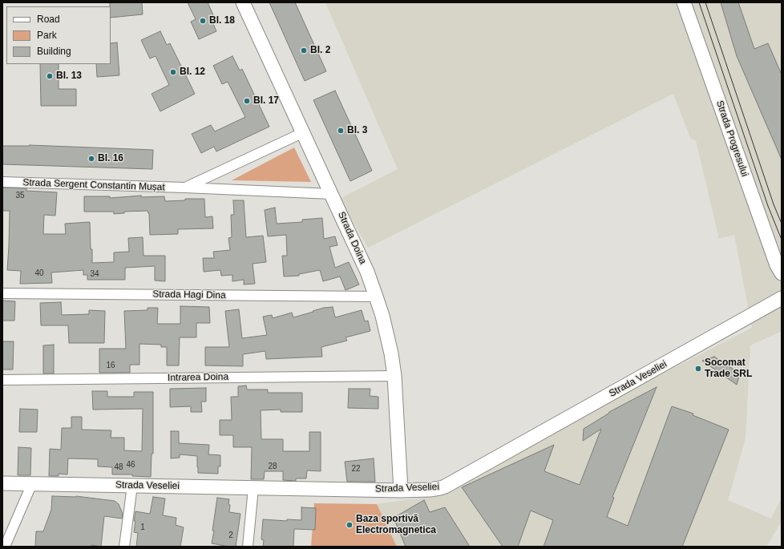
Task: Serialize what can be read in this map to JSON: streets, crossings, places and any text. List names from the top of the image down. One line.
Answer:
{"streets":{"street":["Strada Progresului","Strada Sergent Constantin Mușat","Strada Doina","Strada Hagi Dina","Intrarea Doina","Strada Veseliei"]},"crossings":[["Strada Sergent Constantin Mușat","Strada Doina"],["Strada Doina","Strada Hagi Dina"],["Strada Doina","Intrarea Doina"],["Strada Doina","Strada Veseliei"]],"places":["Bl. 18","Bl. 2","Bl. 12","Bl. 13","Bl. 17","Bl. 3","Bl. 16","Socomat Trade SRL","Baza sportivă Electromagnetica"],"house_numbers":["35","40","34","16","46","28","48","22","1","2"],"legend":["Road","Park","Building"]}
